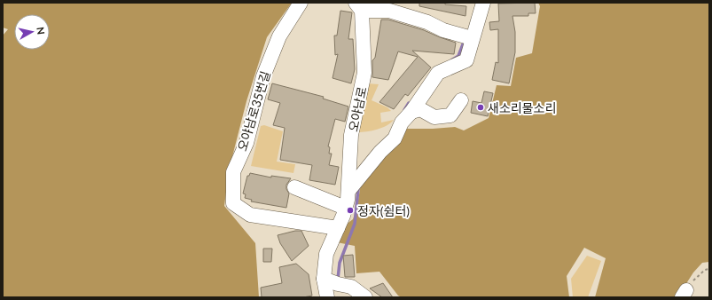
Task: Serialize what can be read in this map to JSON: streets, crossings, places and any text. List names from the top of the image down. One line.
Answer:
{"streets":{"street":["오야남로","오야남로35번길"]},"crossings":[["오야남로","오야남로35번길"]],"places":["새소리물소리","정자(쉼터)"],"north":"right"}
